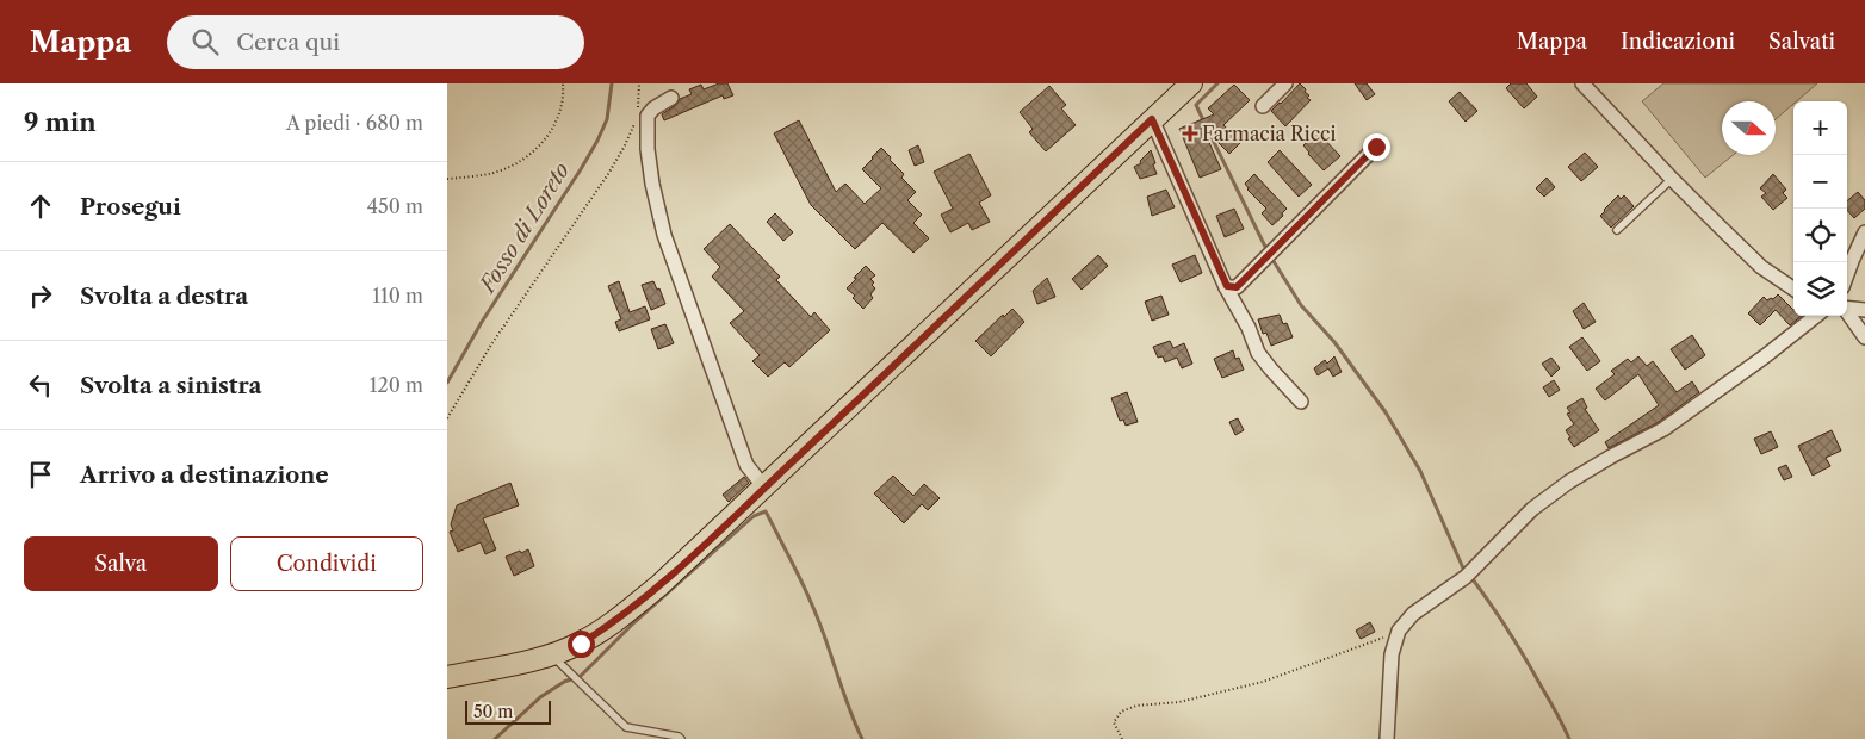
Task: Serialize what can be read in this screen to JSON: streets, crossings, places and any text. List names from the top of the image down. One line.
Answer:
{"water":["Fosso di Loreto"],"places":{"health":["Farmacia Ricci"]},"scale_bar":"50 m","north":"right","page":{"header":"Mappa","search":"Cerca qui","nav":["Mappa","Indicazioni","Salvati"],"heading":["9 min","A piedi · 680 m"],"map_buttons":["+","−"],"list":[["Prosegui","450 m"],["Svolta a destra","110 m"],["Svolta a sinistra","120 m"],"Arrivo a destinazione"],"buttons":["Salva","Condividi"],"scale":"50 m"}}
